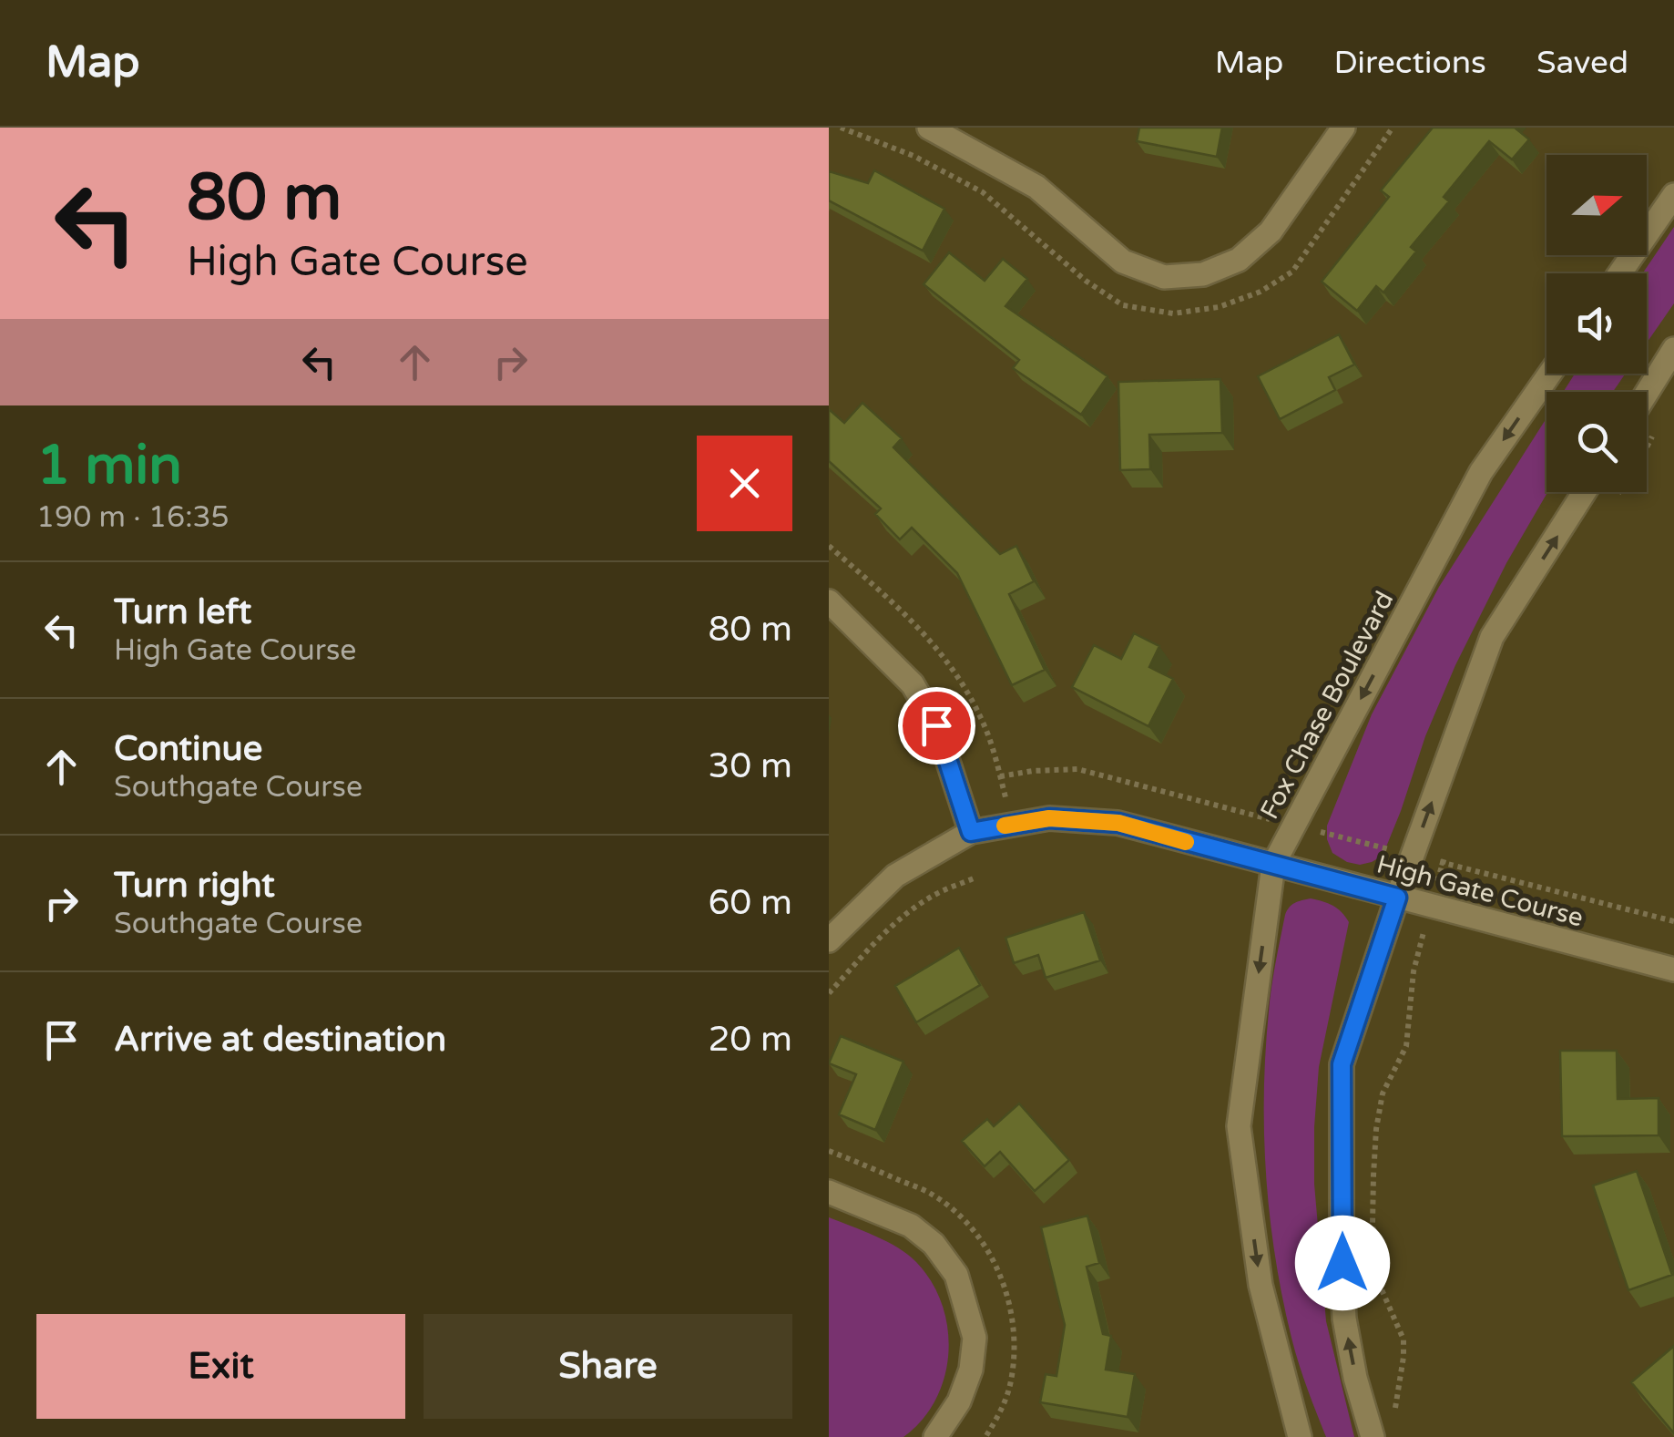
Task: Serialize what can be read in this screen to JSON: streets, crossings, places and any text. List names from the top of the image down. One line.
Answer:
{"streets":{"street":["Fox Chase Boulevard","High Gate Course"]},"crossings":[["Fox Chase Boulevard","High Gate Course"]],"north":"right","page":{"header":"Map","nav":["Map","Directions","Saved"],"turn":["80 m","High Gate Course"],"heading":["1 min","190 m · 16:35"],"list":[{"name":"Turn left","note":"High Gate Course","value":"80 m"},{"name":"Continue","note":"Southgate Course","value":"30 m"},{"name":"Turn right","note":"Southgate Course","value":"60 m"},{"name":"Arrive at destination","value":"20 m"}],"buttons":["Exit","Share"]}}
